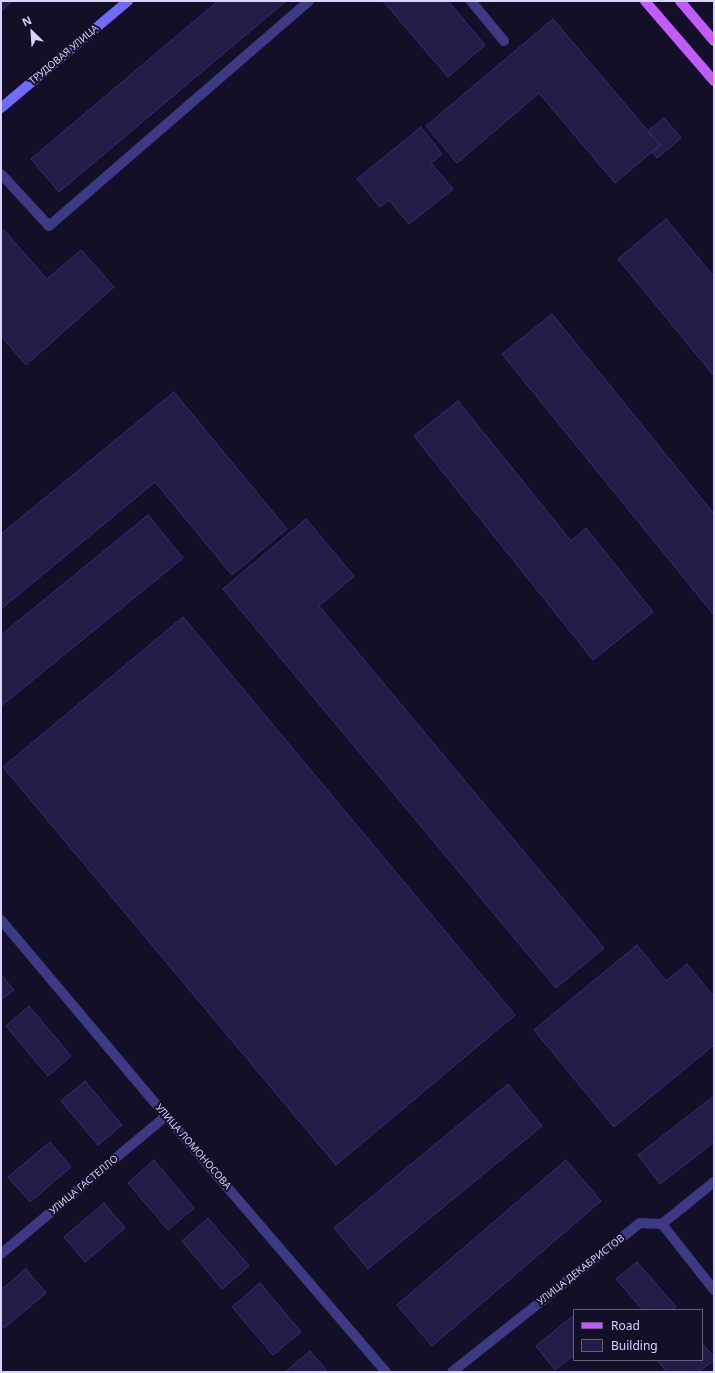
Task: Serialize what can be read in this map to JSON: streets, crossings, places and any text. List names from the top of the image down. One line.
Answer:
{"streets":{"street":["ТРУДОВАЯ УЛИЦА","УЛИЦА ЛОМОНОСОВА","УЛИЦА ГАСТЕЛЛО","УЛИЦА ДЕКАБРИСТОВ"]},"crossings":[["УЛИЦА ЛОМОНОСОВА","УЛИЦА ГАСТЕЛЛО"]],"legend":["Road","Building"],"north":"top left"}
